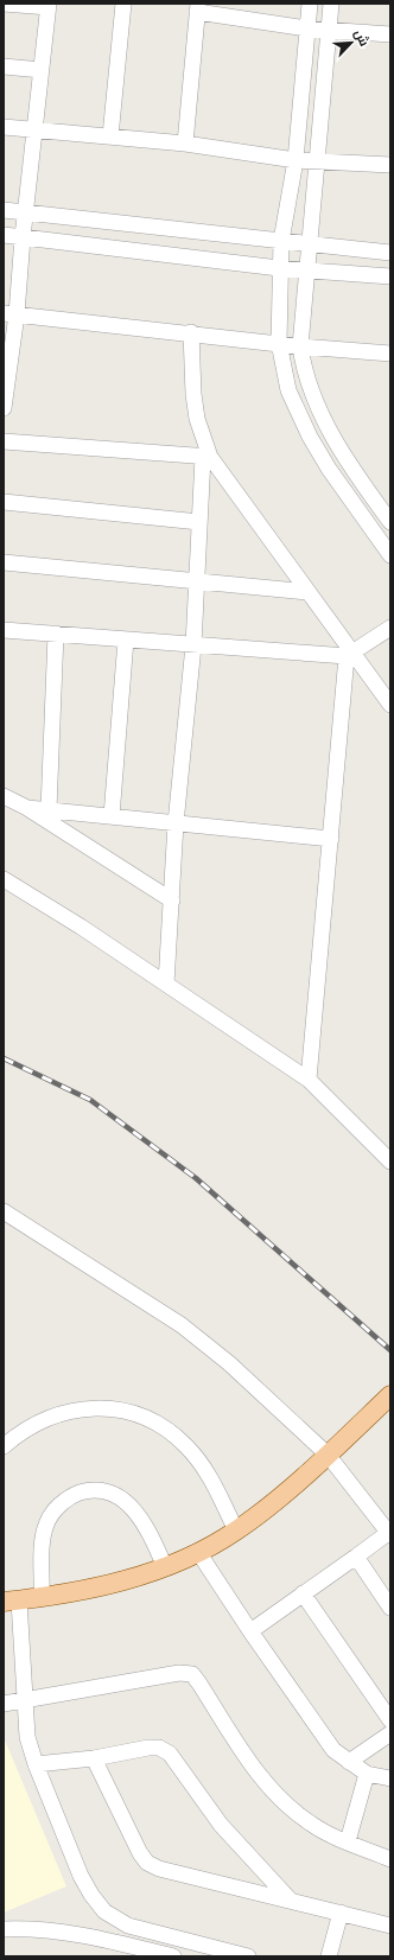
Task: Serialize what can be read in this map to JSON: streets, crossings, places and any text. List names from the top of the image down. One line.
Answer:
{"north":"top right"}
